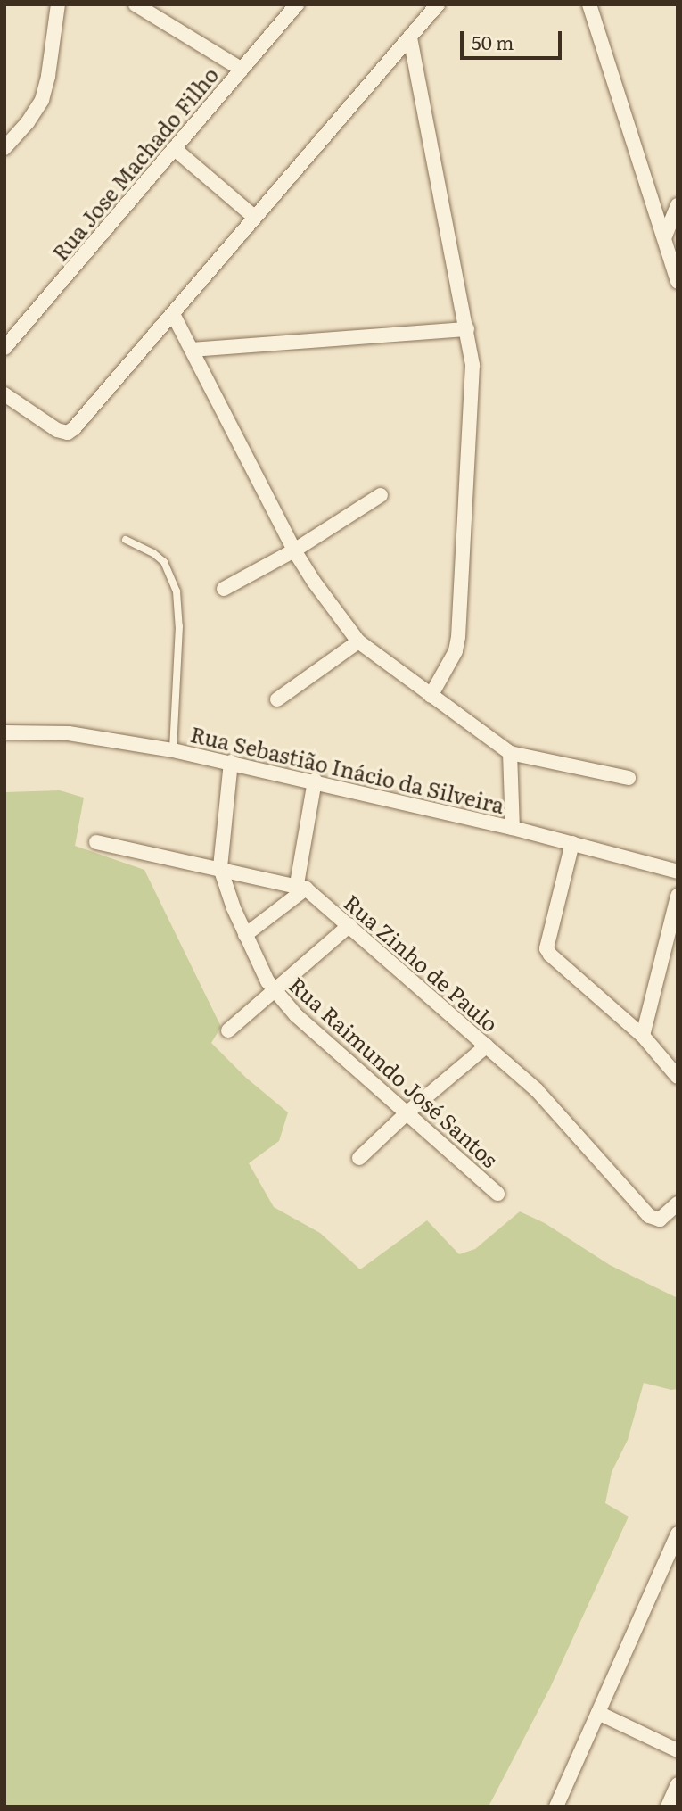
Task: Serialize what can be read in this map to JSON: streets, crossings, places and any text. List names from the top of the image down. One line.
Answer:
{"streets":{"street":["Rua Jose Machado Filho","Rua Sebastião Inácio da Silveira","Rua Zinho de Paulo","Rua Raimundo José Santos"]},"crossings":[["Rua Sebastião Inácio da Silveira","Rua Raimundo José Santos"],["Rua Zinho de Paulo","Rua Raimundo José Santos"]],"scale_bar":"50 m"}
